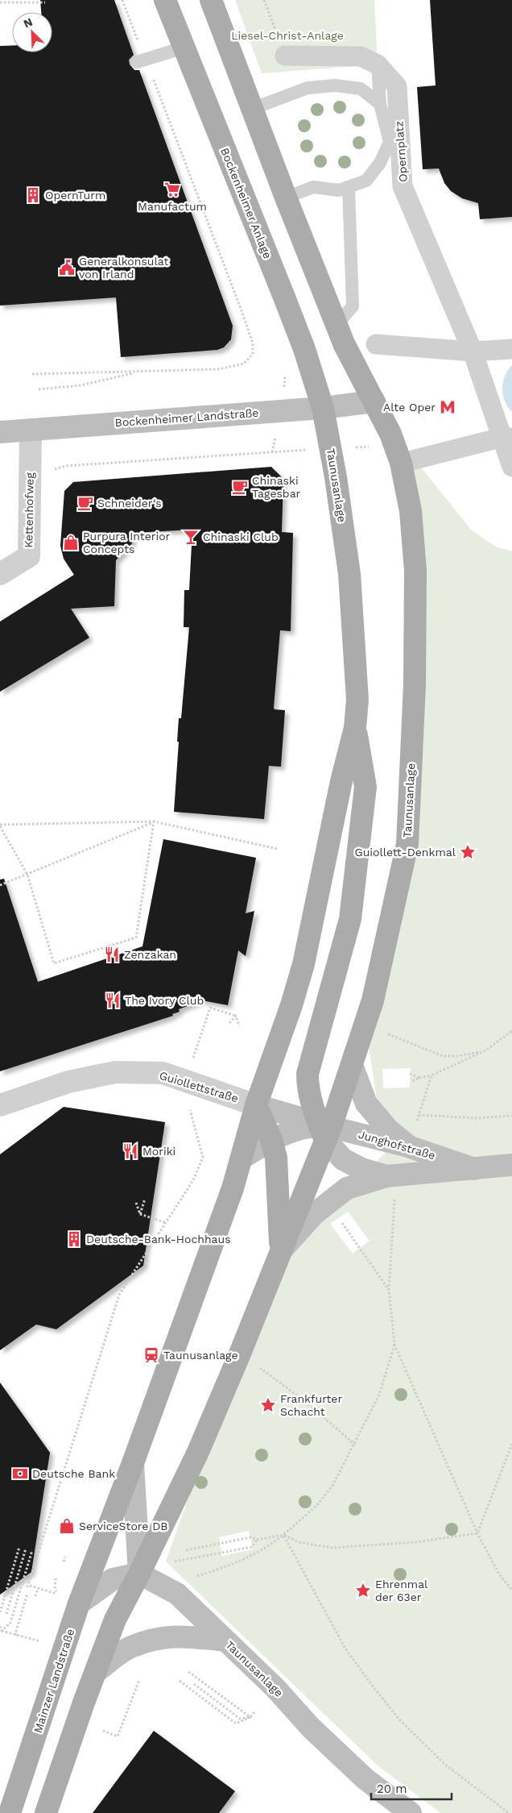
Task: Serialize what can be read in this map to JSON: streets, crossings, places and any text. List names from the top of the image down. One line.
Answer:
{"streets":{"main road":["Bockenheimer Anlage","Bockenheimer Landstraße","Taunusanlage","Junghofstraße","Mainzer Landstraße"],"street":["Opernplatz","Kettenhofweg","Guiollettstraße"]},"crossings":[["Bockenheimer Anlage","Bockenheimer Landstraße"],["Bockenheimer Anlage","Taunusanlage"],["Bockenheimer Landstraße","Taunusanlage"],["Bockenheimer Landstraße","Kettenhofweg"],["Taunusanlage","Guiollettstraße"],["Taunusanlage","Junghofstraße"],["Taunusanlage","Mainzer Landstraße"]],"parks":["Liesel-Christ-Anlage"],"places":{"supermarket":["Manufactum"],"building":["OpernTurm","Deutsche-Bank-Hochhaus"],"public building":["Generalkonsulat von Irland"],"metro station":["Alte Oper"],"cafe":["Chinaski Tagesbar","Schneider‘s"],"bar":["Chinaski Club"],"shop":["Purpura Interior Concepts","ServiceStore DB"],"place":["Guiollett-Denkmal","Frankfurter Schacht","Ehrenmal der 63er"],"restaurant":["Zenzakan","The Ivory Club","Moriki"],"station":["Taunusanlage"],"bank":["Deutsche Bank"]},"scale_bar":"20 m","north":"top left"}
